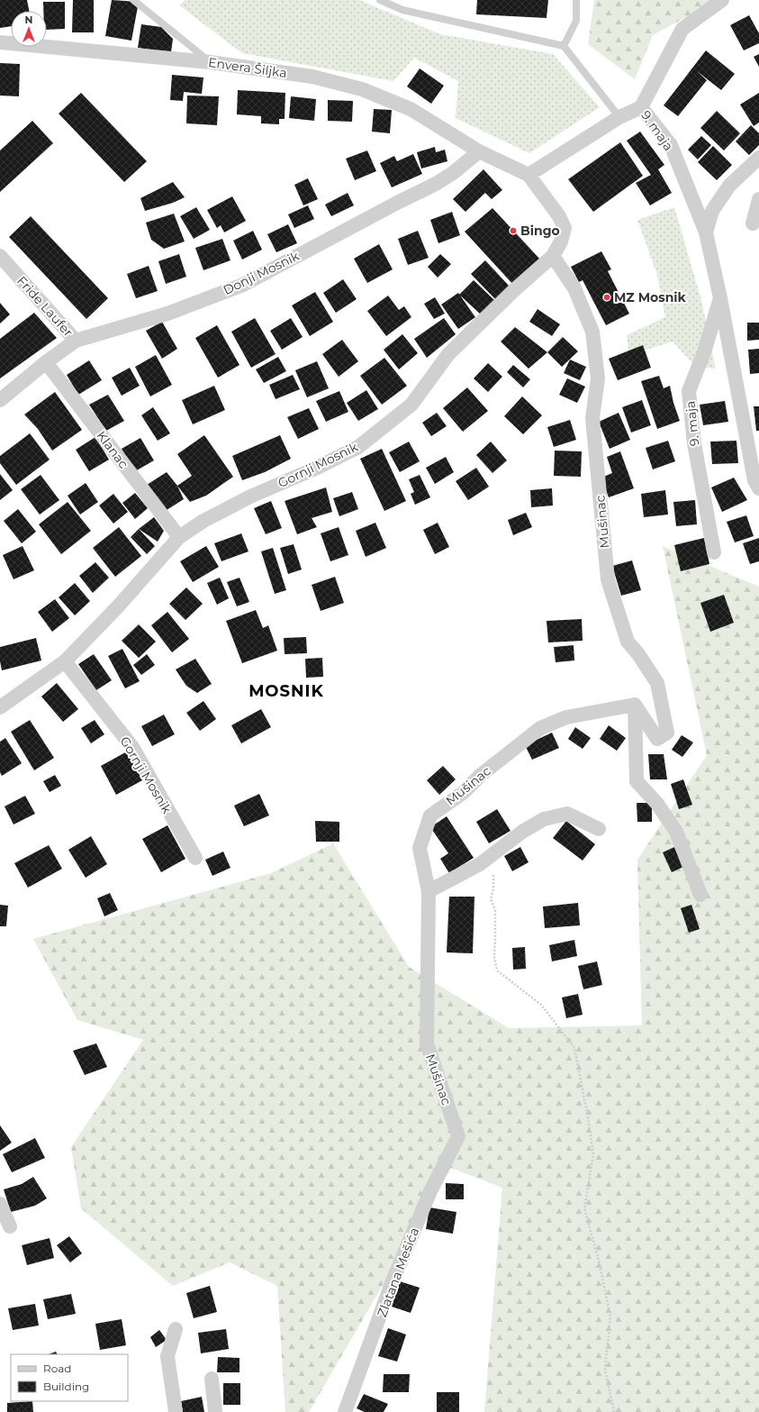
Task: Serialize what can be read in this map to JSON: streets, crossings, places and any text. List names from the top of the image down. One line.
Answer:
{"streets":{"street":["Envera Šiljka","9. maja","Donji Mosnik","Fride Laufer","Klanac","Gornji Mosnik","Mušinac","Zlatana Mešića"]},"crossings":[["Envera Šiljka","Donji Mosnik"],["Envera Šiljka","Gornji Mosnik"],["Donji Mosnik","Fride Laufer"],["Donji Mosnik","Klanac"],["Klanac","Gornji Mosnik"],["Gornji Mosnik","Mušinac"],["Mušinac","Zlatana Mešića"]],"districts":["MOSNIK"],"places":["Bingo","MZ Mosnik"],"legend":["Road","Building"],"north":"top"}
